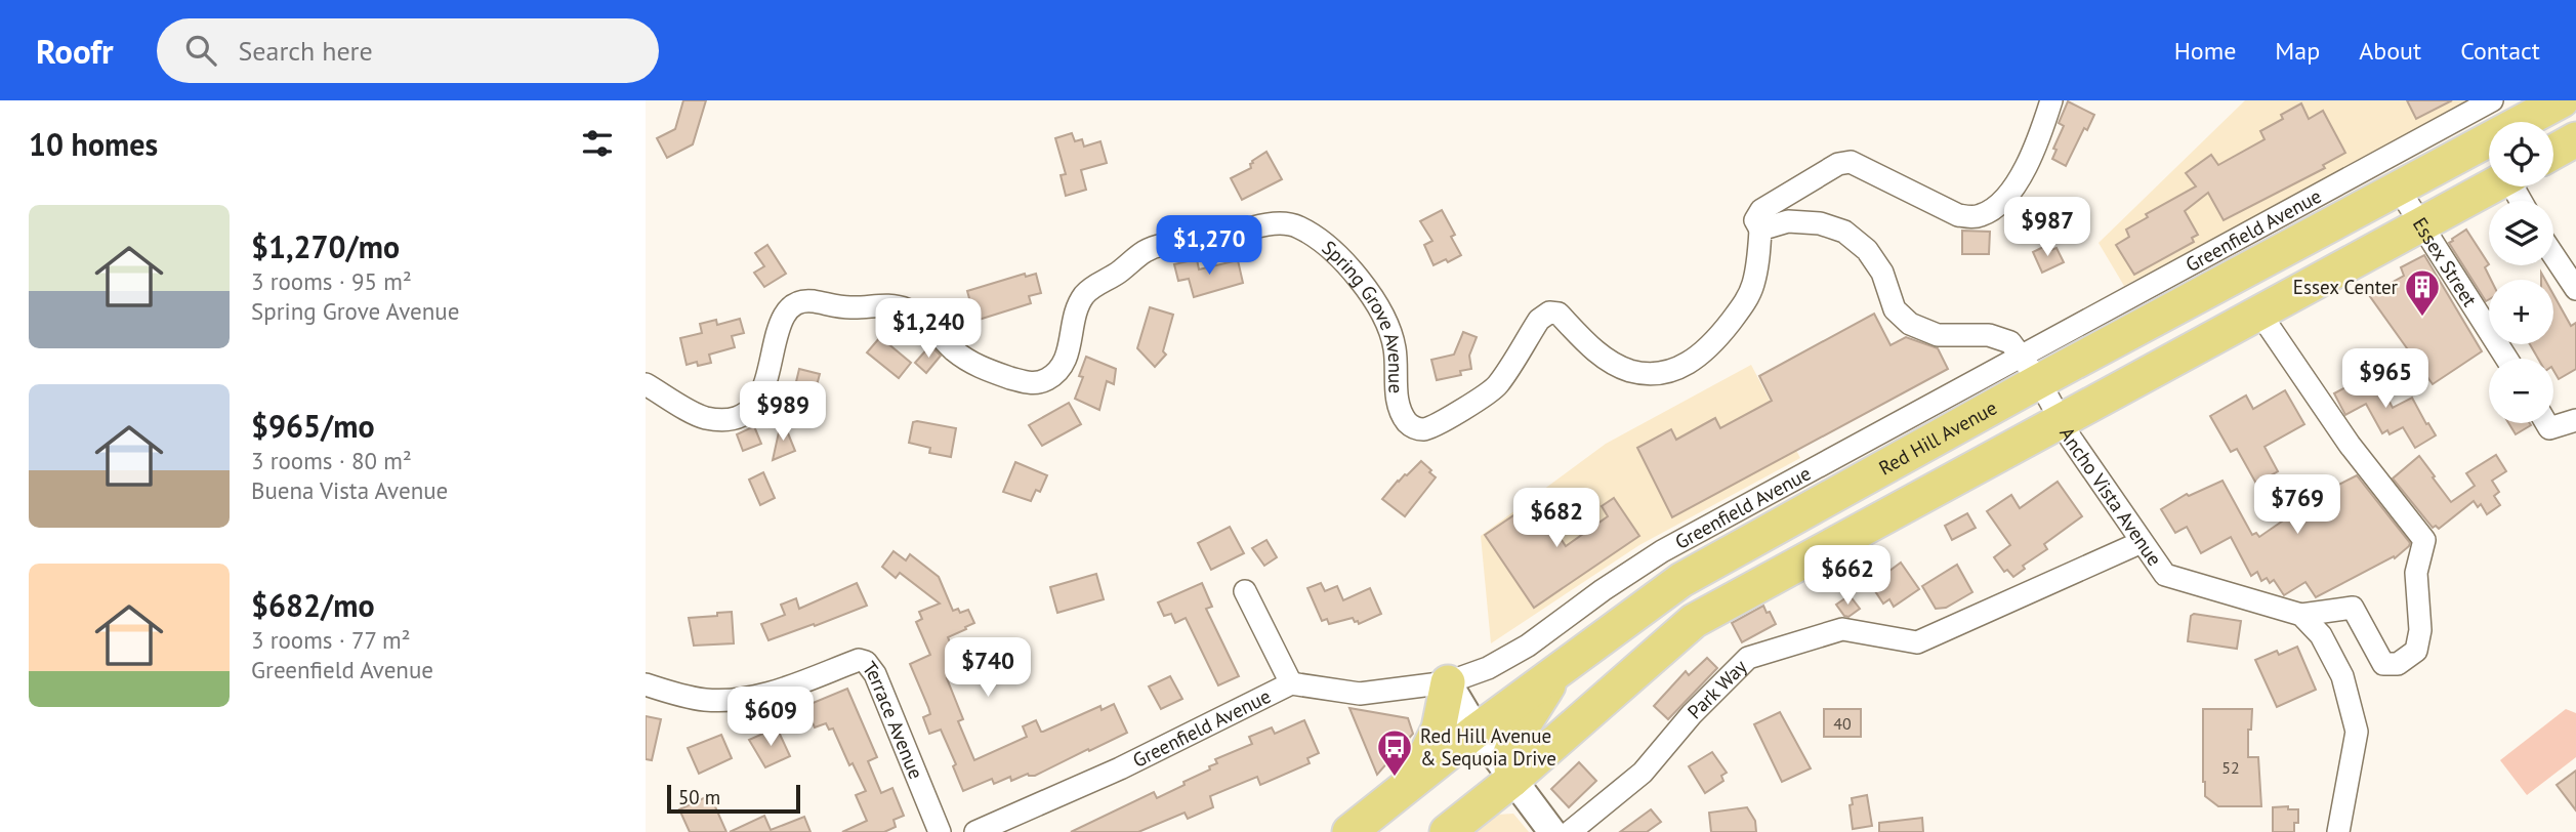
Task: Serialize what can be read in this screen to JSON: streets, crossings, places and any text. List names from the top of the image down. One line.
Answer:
{"streets":{"main road":["Red Hill Avenue"],"street":["Greenfield Avenue","Essex Street","Spring Grove Avenue","Ancho Vista Avenue","Park Way","Terrace Avenue"]},"crossings":[["Greenfield Avenue","Red Hill Avenue"],["Greenfield Avenue","Ancho Vista Avenue"],["Essex Street","Red Hill Avenue"],["Red Hill Avenue","Ancho Vista Avenue"],["Ancho Vista Avenue","Park Way"]],"places":{"building":["Essex Center"],"bus stop":["Red Hill Avenue & Sequoia Drive"]},"house_numbers":["40","52"],"scale_bar":"50 m","page":{"header":"Roofr","search":"Search here","nav":["Home","Map","About","Contact"],"heading":"10 homes","map_buttons":["+","−"],"list":[{"name":"$1,270/mo","note":"3 rooms · 95 m² · Spring Grove Avenue"},{"name":"$965/mo","note":"3 rooms · 80 m² · Buena Vista Avenue"},{"name":"$682/mo","note":"3 rooms · 77 m² · Greenfield Avenue"}],"price":["$987","$1,270","$1,240","$965","$989","$769","$682","$662","$740","$609"],"scale":"50 m"}}
